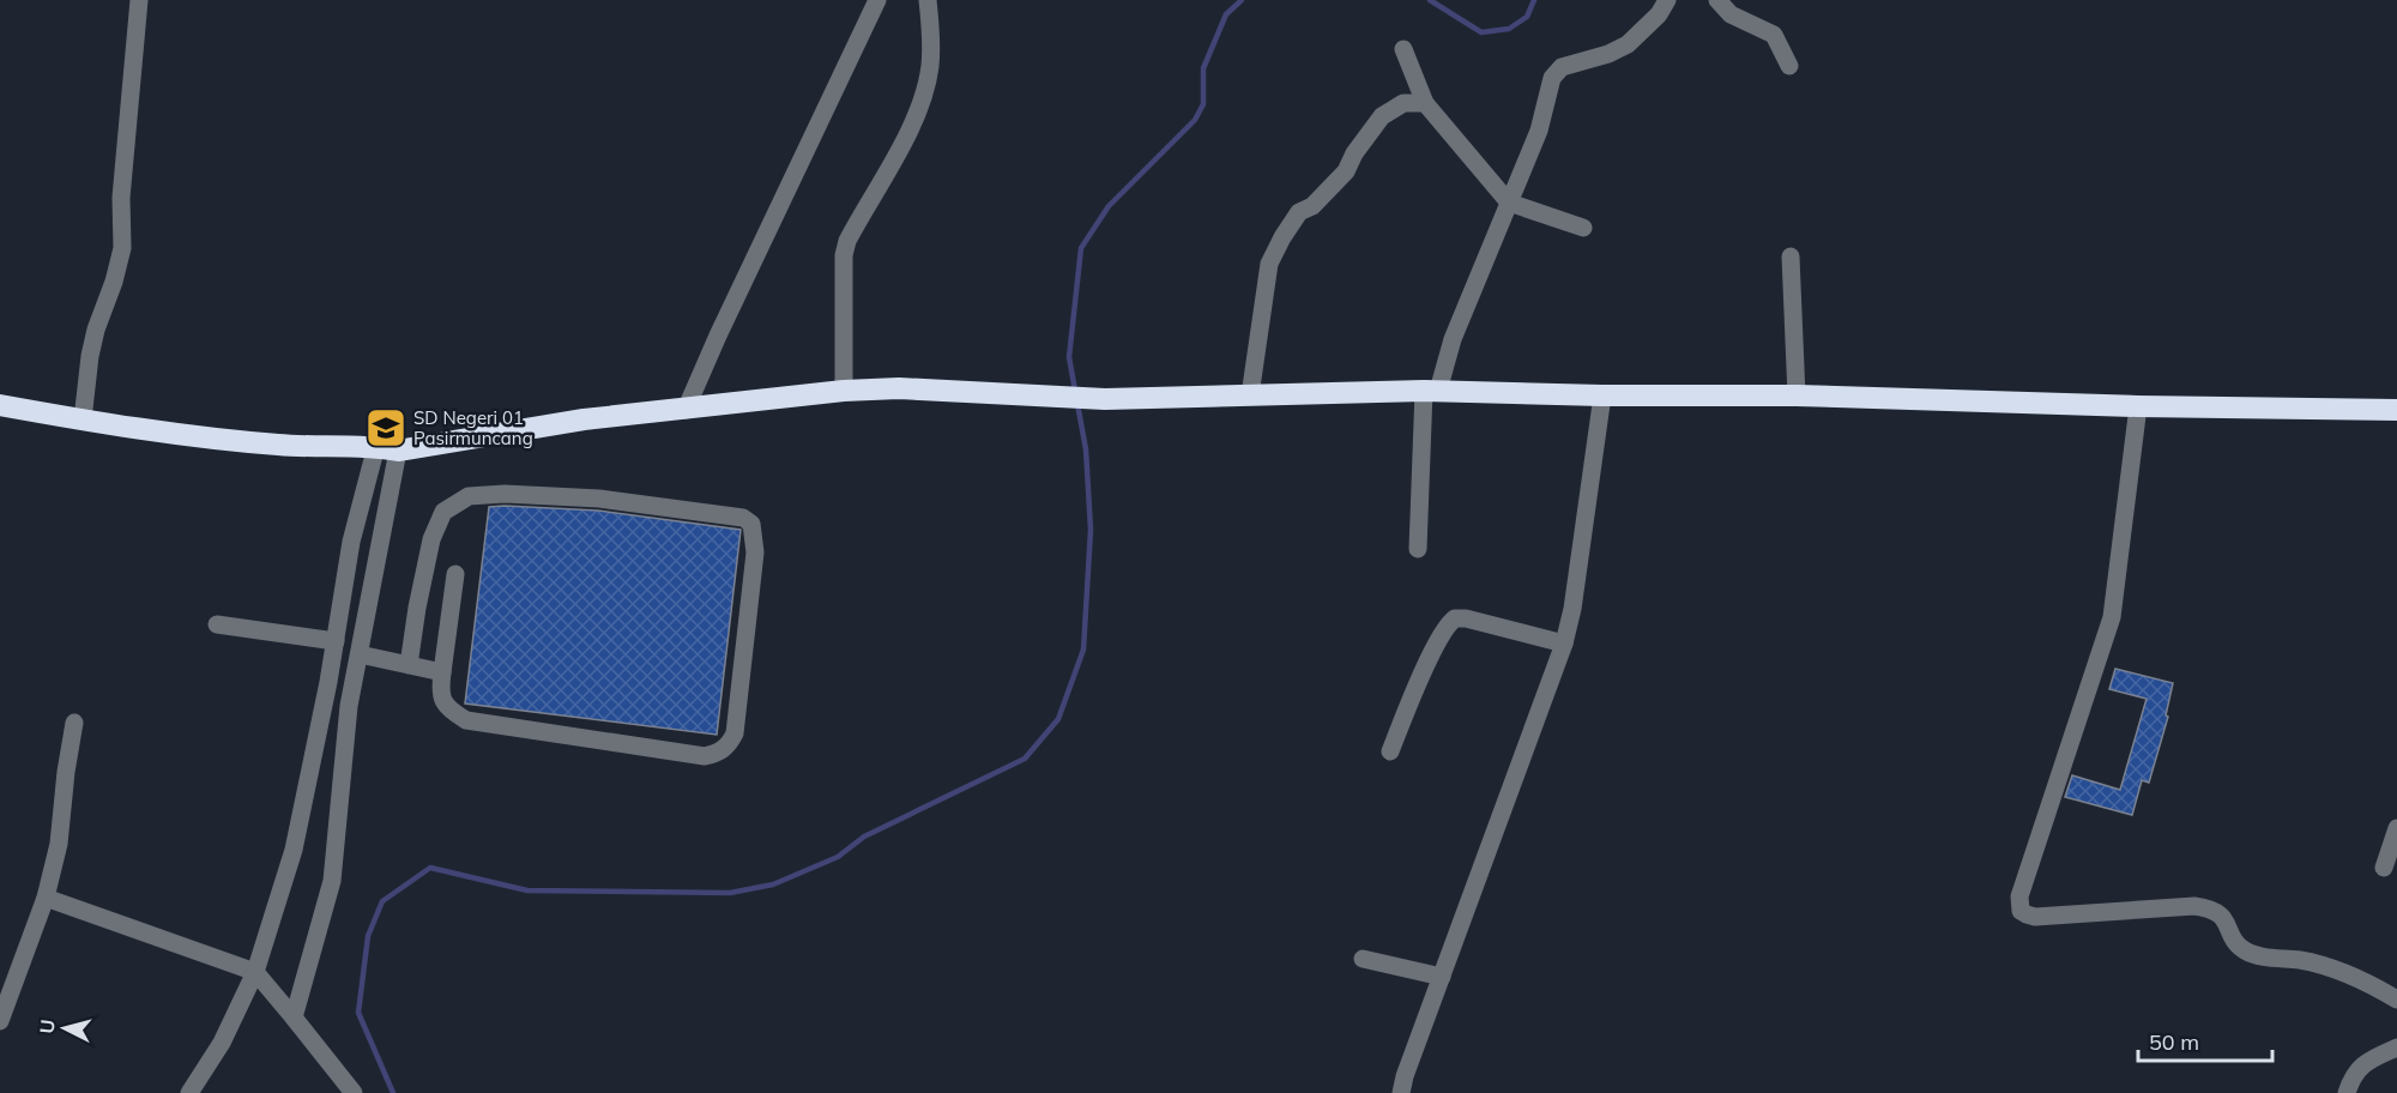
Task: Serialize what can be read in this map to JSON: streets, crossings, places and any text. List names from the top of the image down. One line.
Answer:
{"places":{"school or university":["SD Negeri 01 Pasirmuncang"]},"scale_bar":"50 m","north":"left"}
